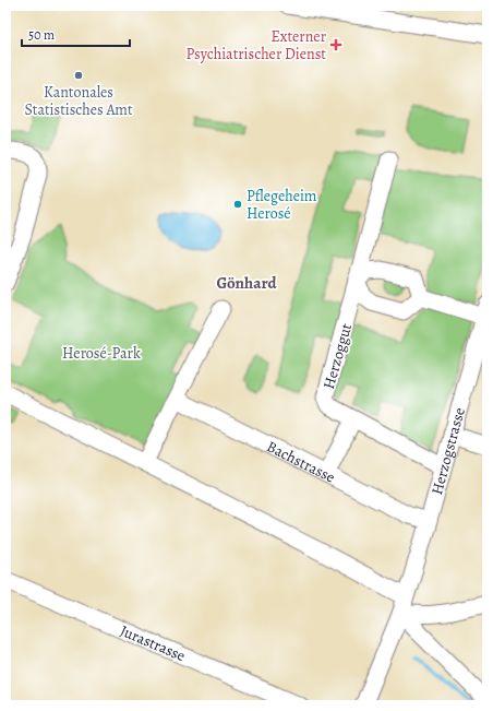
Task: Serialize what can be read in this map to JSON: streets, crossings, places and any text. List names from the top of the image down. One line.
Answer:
{"streets":{"street":["Herzoggut","Herzogstrasse","Bachstrasse","Jurastrasse"]},"crossings":[["Herzoggut","Herzogstrasse"],["Herzogstrasse","Bachstrasse"]],"districts":["Gönhard"],"parks":["Herosé-Park"],"places":{"health":["Externer Psychiatrischer Dienst"],"other":["Kantonales Statistisches Amt","Pflegeheim Herosé"]},"scale_bar":"50 m"}
